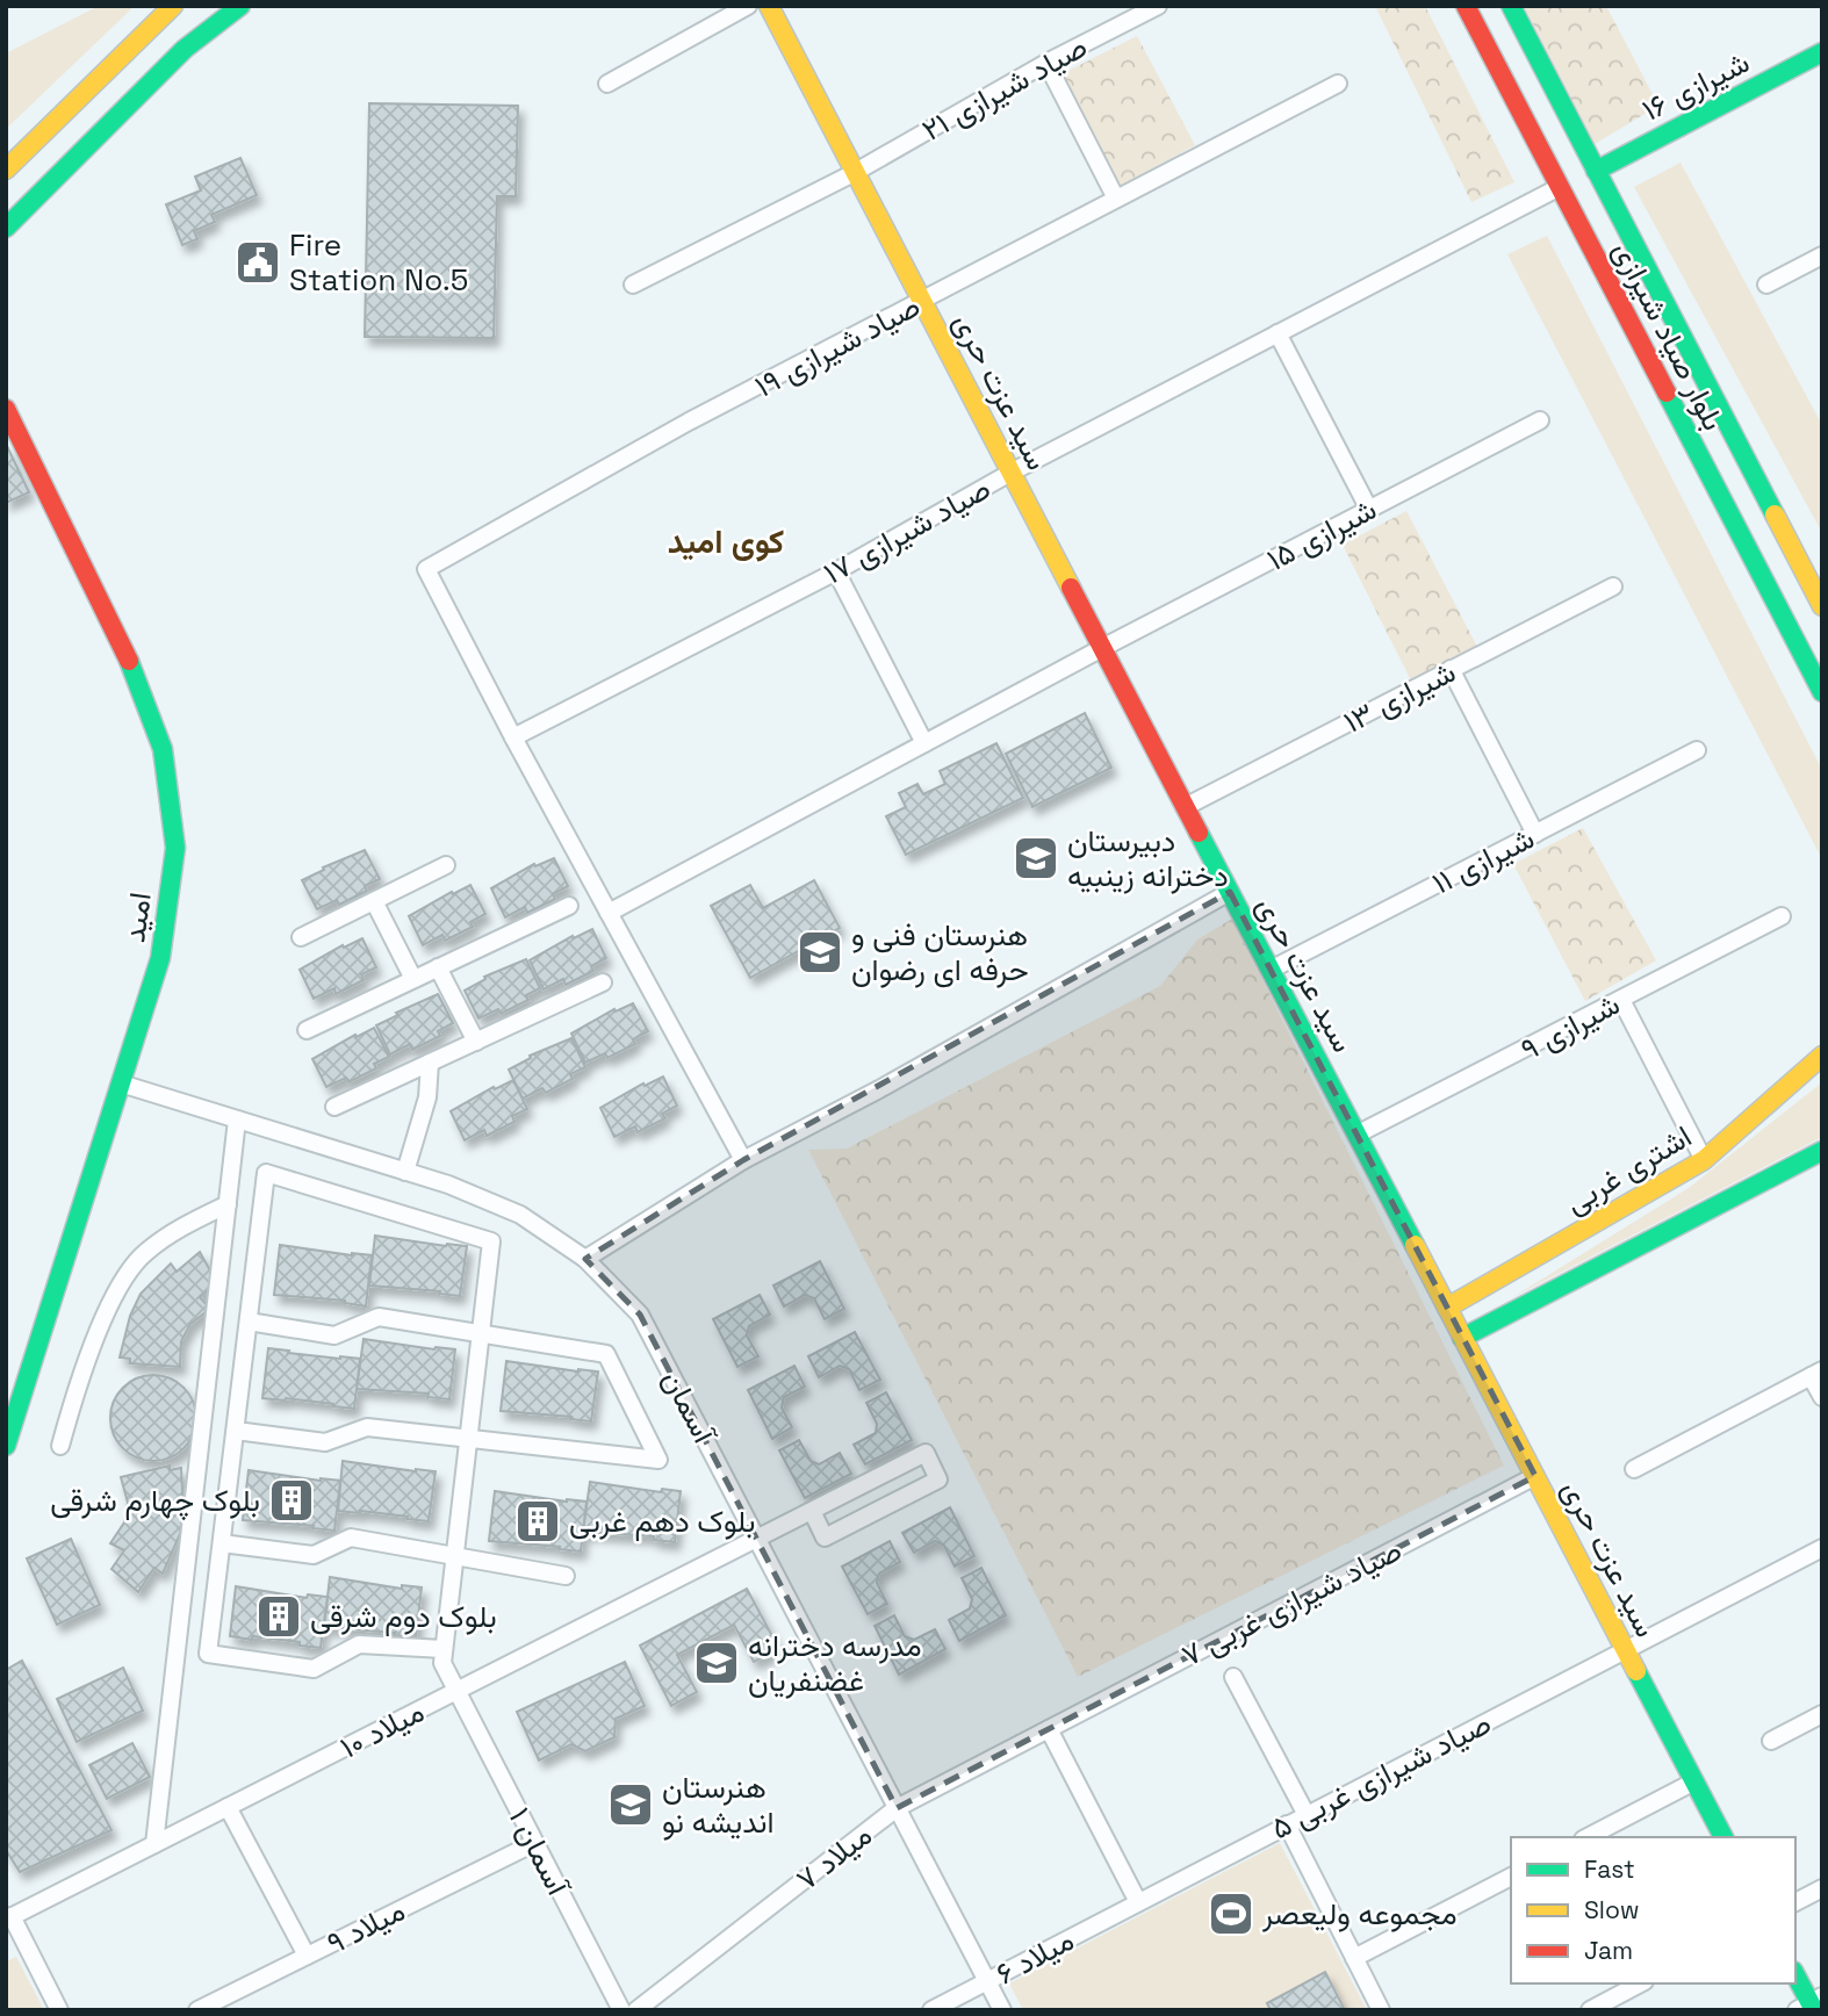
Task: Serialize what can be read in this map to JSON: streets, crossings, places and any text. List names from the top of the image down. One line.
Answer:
{"streets":{"street":["شیرازی ۱۶","صیاد شیرازی ۲۱","بلوار صیاد شیرازی","صیاد شیرازی ۱۹","سید عزت حری","صیاد شیرازی ۱۷","شیرازی ۱۵","شیرازی ۱۳","شیرازی ۱۱","امید","شیرازی ۹","اشتری غربی","آسمان","صیاد شیرازی غربی ۷","میلاد ۱۰","صیاد شیرازی غربی ۵","آسمان ۱","میلاد ۷","میلاد ۹","میلاد ۶"]},"crossings":[["شیرازی ۱۶","بلوار صیاد شیرازی"],["صیاد شیرازی ۲۱","سید عزت حری"],["بلوار صیاد شیرازی","صیاد شیرازی ۱۷"],["صیاد شیرازی ۱۹","سید عزت حری"],["صیاد شیرازی ۱۹","صیاد شیرازی ۱۷"],["سید عزت حری","صیاد شیرازی ۱۷"],["سید عزت حری","شیرازی ۱۵"],["سید عزت حری","شیرازی ۱۳"],["سید عزت حری","شیرازی ۱۱"],["سید عزت حری","شیرازی ۹"],["سید عزت حری","اشتری غربی"],["سید عزت حری","صیاد شیرازی غربی ۷"],["سید عزت حری","صیاد شیرازی غربی ۵"],["امید","آسمان"],["آسمان","میلاد ۱۰"],["آسمان","میلاد ۷"],["آسمان","میلاد ۶"],["صیاد شیرازی غربی ۷","میلاد ۷"],["میلاد ۱۰","آسمان ۱"],["صیاد شیرازی غربی ۵","میلاد ۶"],["آسمان ۱","میلاد ۹"]],"districts":["کوی امید"],"places":{"public building":["Fire Station No.5"],"school or university":["دبیرستان دخترانه زینبیه","هنرستان فنی و حرفه ای رضوان","مدرسه دخترانه غضنفریان","هنرستان اندیشه نو"],"building":["بلوک چهارم شرقی","بلوک دهم غربی","بلوک دوم شرقی"],"sports":["مجموعه ولیعصر"]},"legend":["Fast","Slow","Jam"]}
